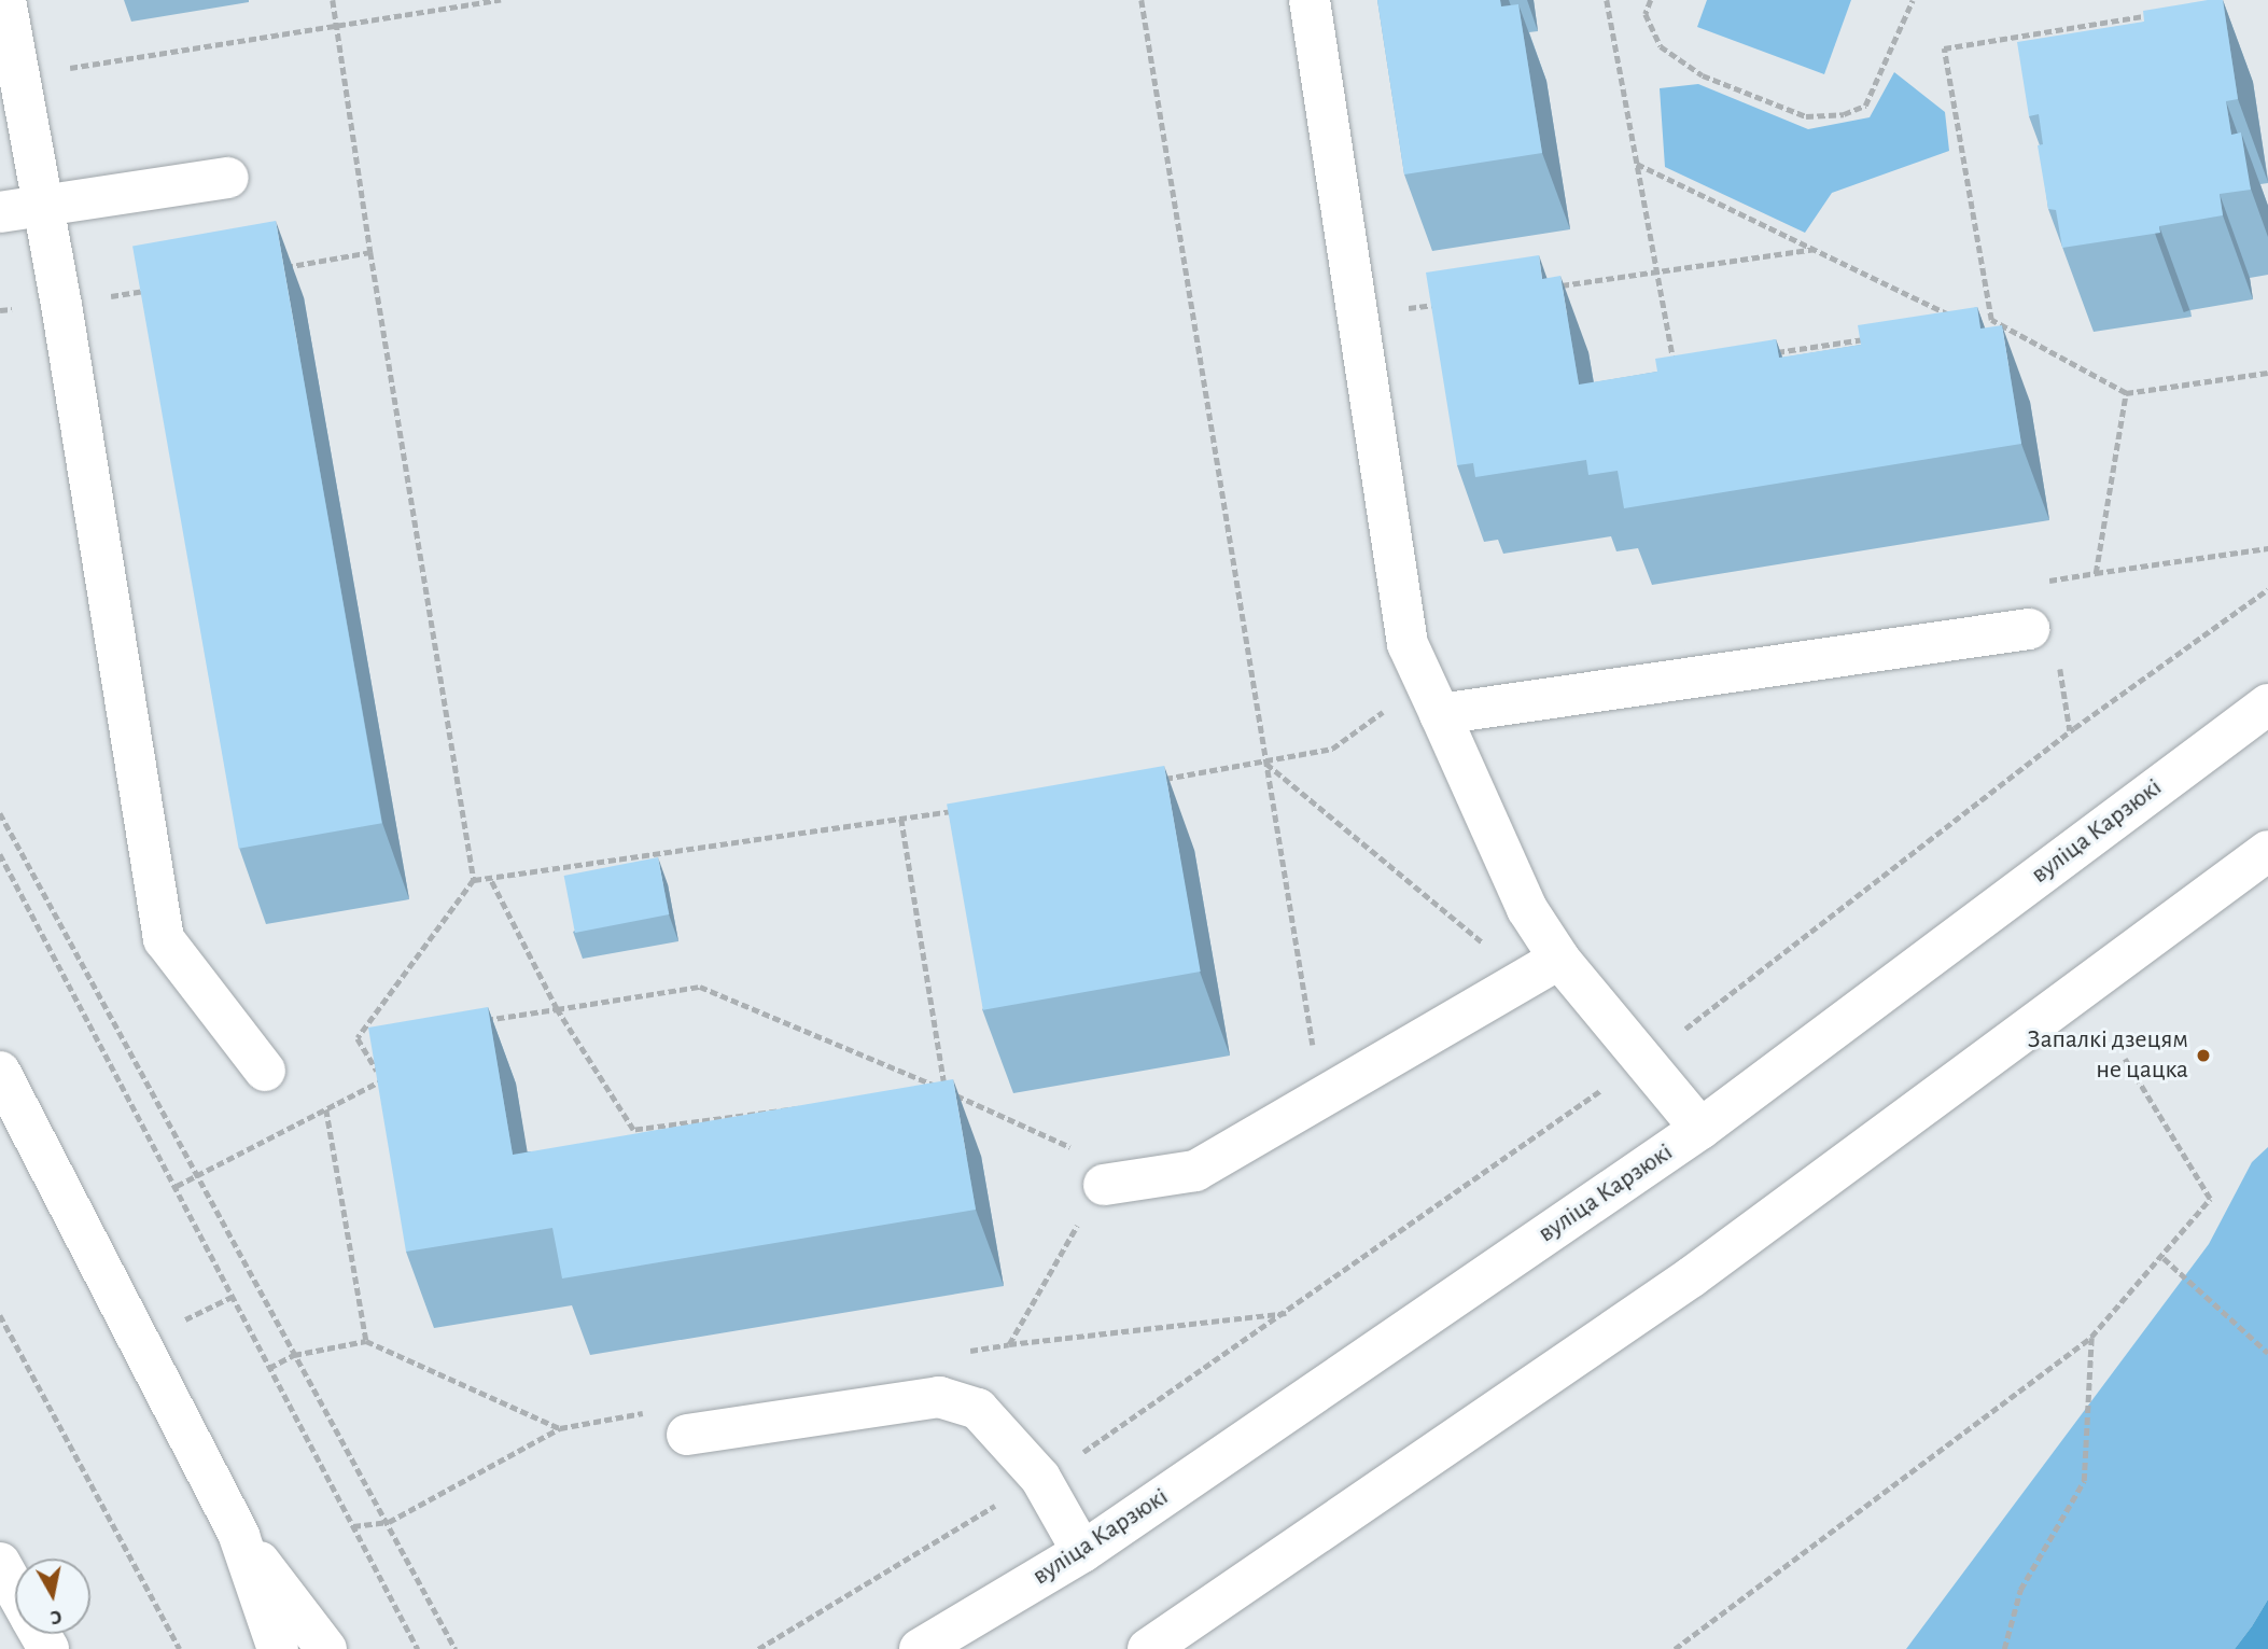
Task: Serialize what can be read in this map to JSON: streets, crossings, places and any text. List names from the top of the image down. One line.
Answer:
{"streets":{"street":["вуліца Карзюкі"]},"places":["Запалкі дзецям не цацка"],"north":"bottom"}
